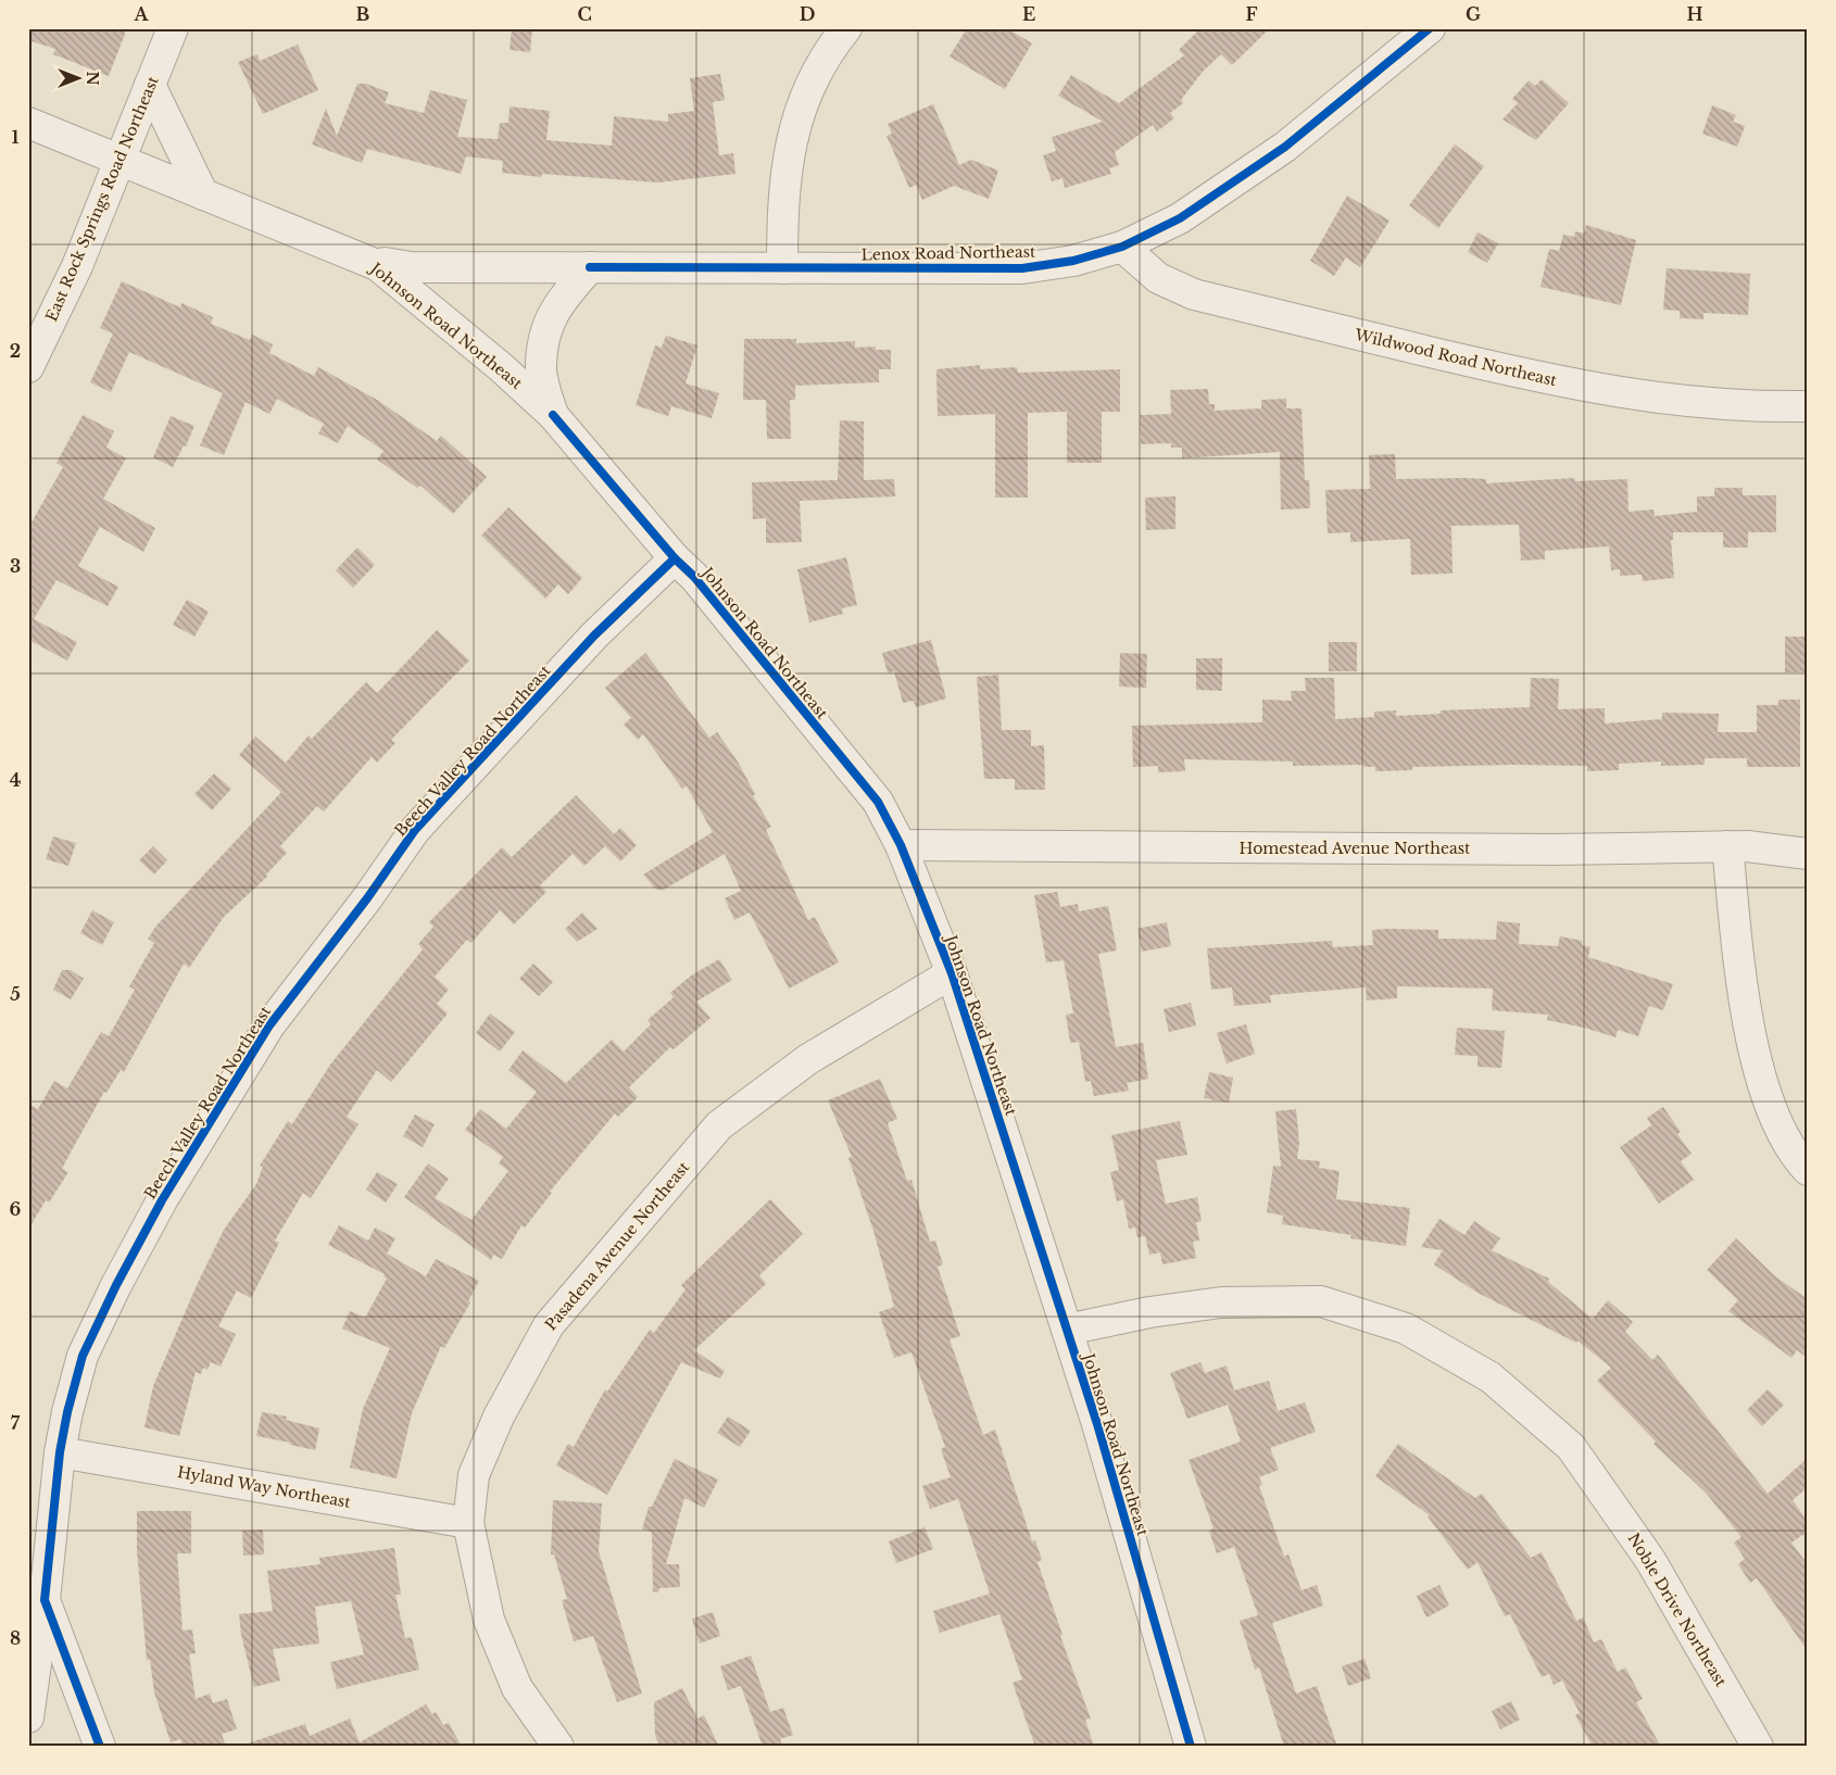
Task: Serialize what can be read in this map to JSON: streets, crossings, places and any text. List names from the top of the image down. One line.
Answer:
{"streets":{"street":["East Rock Springs Road Northeast","Lenox Road Northeast","Johnson Road Northeast","Wildwood Road Northeast","Beech Valley Road Northeast","Homestead Avenue Northeast","Pasadena Avenue Northeast","Hyland Way Northeast","Noble Drive Northeast"]},"crossings":[["East Rock Springs Road Northeast","Johnson Road Northeast"],["Lenox Road Northeast","Johnson Road Northeast"],["Lenox Road Northeast","Wildwood Road Northeast"],["Johnson Road Northeast","Beech Valley Road Northeast"],["Johnson Road Northeast","Homestead Avenue Northeast"],["Johnson Road Northeast","Pasadena Avenue Northeast"],["Johnson Road Northeast","Noble Drive Northeast"],["Beech Valley Road Northeast","Hyland Way Northeast"],["Pasadena Avenue Northeast","Hyland Way Northeast"]],"north":"right","grid":{"columns":["A","B","C","D","E","F","G","H"],"rows":["1","2","3","4","5","6","7","8"]}}
